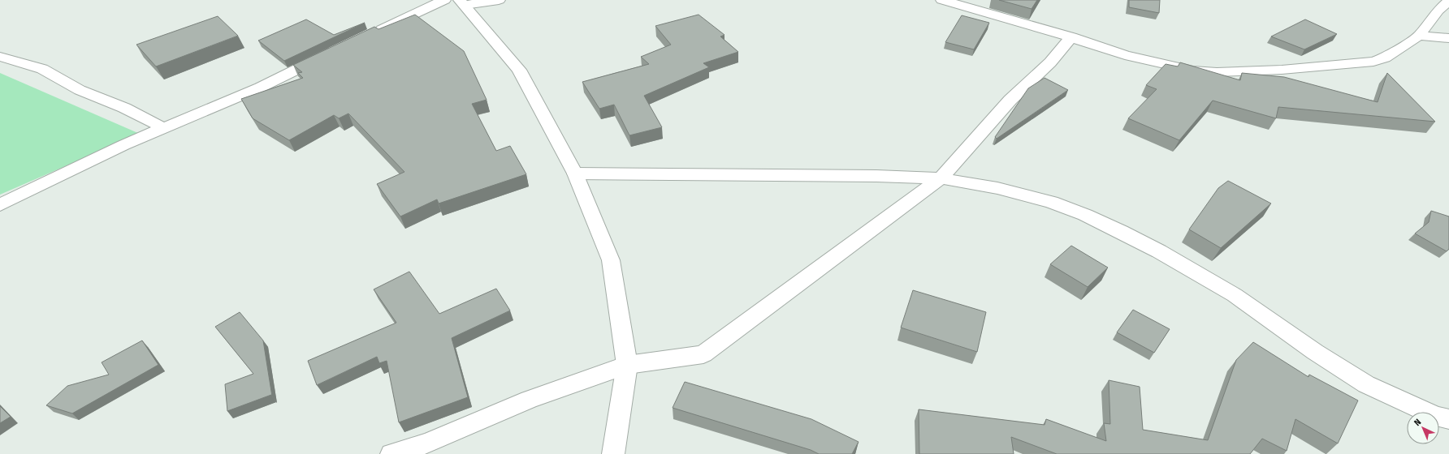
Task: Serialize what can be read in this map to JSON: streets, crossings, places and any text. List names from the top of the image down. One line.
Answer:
{"north":"top left"}
